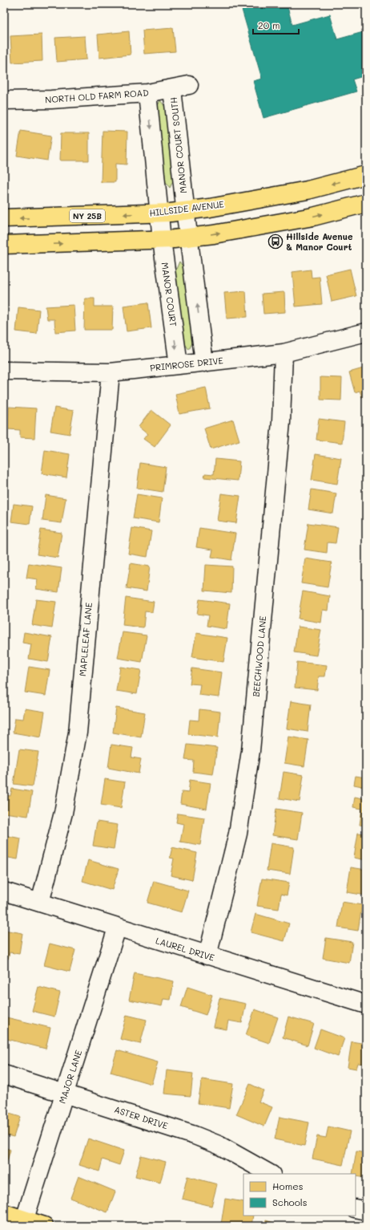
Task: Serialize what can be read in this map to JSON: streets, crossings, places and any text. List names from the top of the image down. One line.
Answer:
{"streets":{"main road":["HILLSIDE AVENUE","NY 25B"],"street":["NORTH OLD FARM ROAD","MANOR COURT SOUTH","MANOR COURT","PRIMROSE DRIVE","MAPLELEAF LANE","BEECHWOOD LANE","LAUREL DRIVE","MAJOR LANE","ASTER DRIVE"]},"crossings":[["NORTH OLD FARM ROAD","MANOR COURT SOUTH"],["MANOR COURT SOUTH","HILLSIDE AVENUE"],["HILLSIDE AVENUE","MANOR COURT"],["MANOR COURT","PRIMROSE DRIVE"],["PRIMROSE DRIVE","MAPLELEAF LANE"],["PRIMROSE DRIVE","BEECHWOOD LANE"],["MAPLELEAF LANE","LAUREL DRIVE"],["BEECHWOOD LANE","LAUREL DRIVE"],["LAUREL DRIVE","MAJOR LANE"],["MAJOR LANE","ASTER DRIVE"]],"places":{"bus stop":["Hillside Avenue & Manor Court"]},"legend":["Homes","Schools"],"scale_bar":"20 m"}
